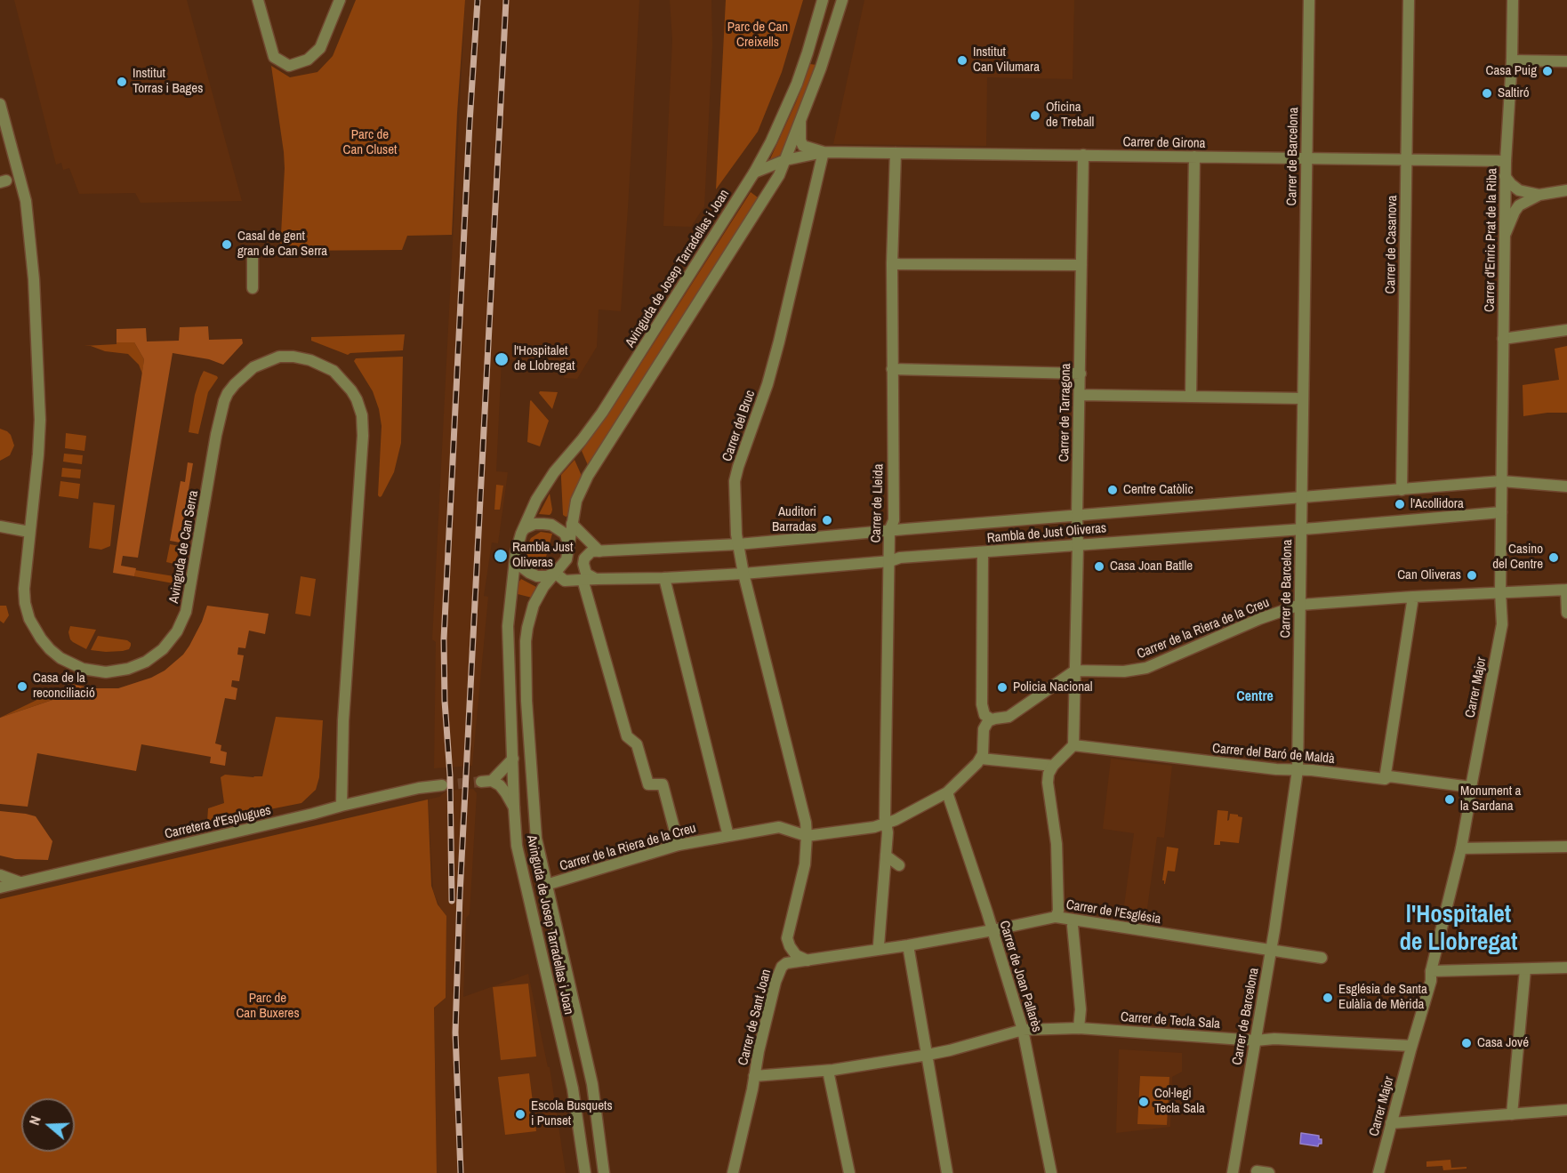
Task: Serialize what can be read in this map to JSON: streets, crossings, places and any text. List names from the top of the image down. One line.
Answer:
{"streets":{"street":["Carrer de Girona","Carrer de Barcelona","Carrer d'Enric Prat de la Riba","Carrer de Casanova","Avinguda de Josep Tarradellas i Joan","Carrer de Tarragona","Carrer del Bruc","Carrer de Lleida","Rambla de Just Oliveras","Avinguda de Can Serra","Carrer de la Riera de la Creu","Carrer Major","Carrer del Baró de Maldà","Carretera d'Esplugues","Carrer de l'Església","Carrer de Joan Pallarès","Carrer de Sant Joan","Carrer de Tecla Sala"]},"crossings":[["Carrer de Girona","Carrer de Barcelona"],["Carrer de Girona","Carrer d'Enric Prat de la Riba"],["Carrer de Girona","Carrer de Casanova"],["Carrer de Girona","Avinguda de Josep Tarradellas i Joan"],["Carrer de Girona","Carrer de Tarragona"],["Carrer de Girona","Carrer del Bruc"],["Carrer de Girona","Carrer de Lleida"],["Carrer de Barcelona","Rambla de Just Oliveras"],["Carrer de Barcelona","Carrer de la Riera de la Creu"],["Carrer de Barcelona","Carrer del Baró de Maldà"],["Carrer de Barcelona","Carrer de l'Església"],["Carrer de Barcelona","Carrer de Tecla Sala"],["Carrer d'Enric Prat de la Riba","Rambla de Just Oliveras"],["Carrer de Casanova","Rambla de Just Oliveras"],["Avinguda de Josep Tarradellas i Joan","Rambla de Just Oliveras"],["Avinguda de Josep Tarradellas i Joan","Carrer de la Riera de la Creu"],["Carrer de Tarragona","Rambla de Just Oliveras"],["Carrer de Tarragona","Carrer de la Riera de la Creu"],["Carrer de Tarragona","Carrer del Baró de Maldà"],["Carrer del Bruc","Rambla de Just Oliveras"],["Carrer del Bruc","Carrer de la Riera de la Creu"],["Carrer de Lleida","Rambla de Just Oliveras"],["Carrer de Lleida","Carrer de la Riera de la Creu"],["Carrer de Lleida","Carrer de l'Església"],["Avinguda de Can Serra","Carretera d'Esplugues"],["Carrer de la Riera de la Creu","Carrer Major"],["Carrer de la Riera de la Creu","Carrer de Joan Pallarès"],["Carrer Major","Carrer del Baró de Maldà"],["Carrer Major","Carrer de Tecla Sala"],["Carrer de l'Església","Carrer de Joan Pallarès"],["Carrer de l'Església","Carrer de Sant Joan"],["Carrer de Joan Pallarès","Carrer de Tecla Sala"],["Carrer de Sant Joan","Carrer de Tecla Sala"]],"districts":["Centre","l'Hospitalet de Llobregat"],"parks":["Parc de Can Creixells","Parc de Can Cluset","Parc de Can Buxeres"],"places":["Institut Can Vilumara","Casa Puig","Institut Torras i Bages","Saltiró","Oficina de Treball","Casal de gent gran de Can Serra","l'Hospitalet de Llobregat","Centre Catòlic","l'Acollidora","Auditori Barradas","Rambla Just Oliveras","Casino del Centre","Casa Joan Batlle","Can Oliveras","Casa de la reconciliació","Policia Nacional","Monument a la Sardana","Església de Santa Eulàlia de Mèrida","Casa Jové","Col·legi Tecla Sala","Escola Busquets i Punset"],"north":"left"}
